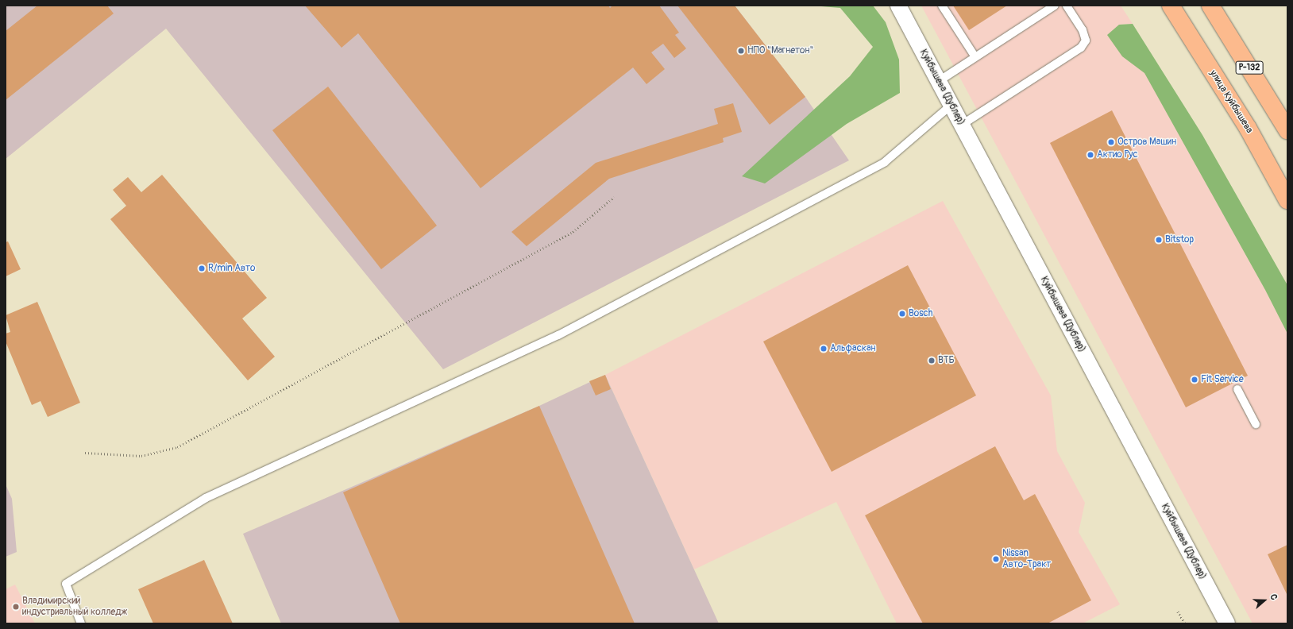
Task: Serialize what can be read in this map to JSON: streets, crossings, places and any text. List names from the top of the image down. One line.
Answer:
{"streets":{"highway":["Р-132","улица Куйбышева"],"street":["Куйбышева (Дублер)"]},"places":["НПО \"Магнетон\"","Остров Машин","Актио Рус","Bitstop","R/min Авто","Bosch","Альфаскан","ВТБ","Fit Service","Nissan Авто-Тракт","Владимирский индустриальный колледж"],"north":"right"}
